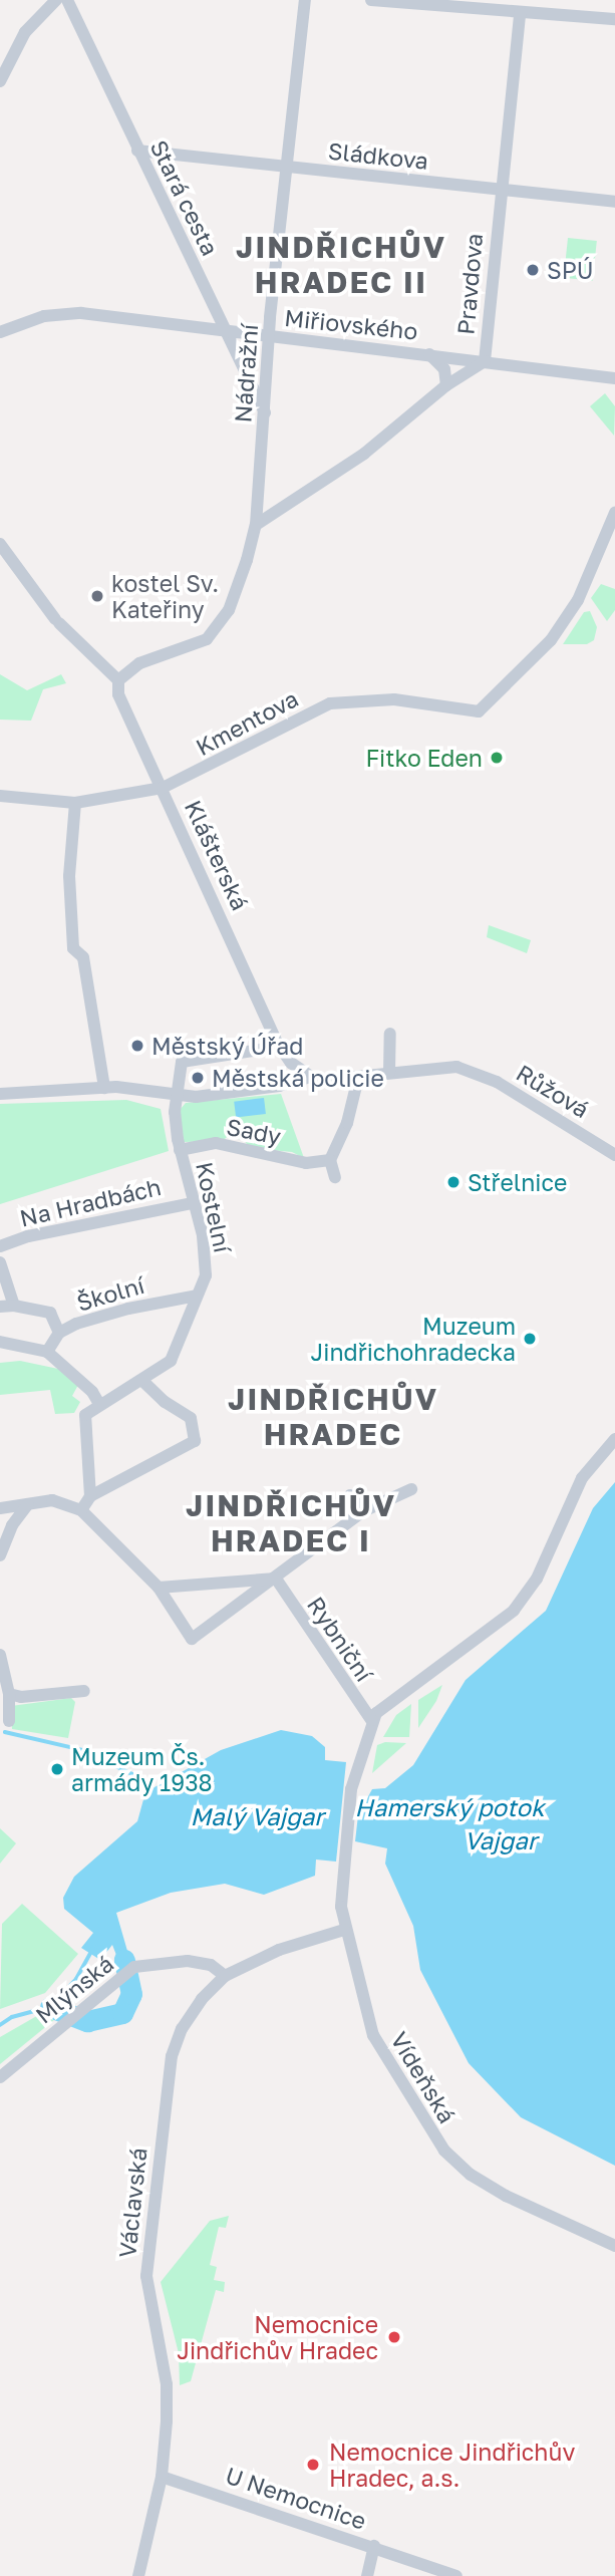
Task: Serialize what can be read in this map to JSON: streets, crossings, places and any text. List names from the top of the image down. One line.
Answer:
{"streets":{"street":["Sládkova","Stará cesta","Pravdova","Miřiovského","Nádražní","Kmentova","Klášterská","Růžová","Sady","Na Hradbách","Kostelní","Školní","Rybniční","Mlýnská","Vídeňská","Václavská","U Nemocnice"]},"crossings":[["Sládkova","Stará cesta"],["Sládkova","Pravdova"],["Sládkova","Nádražní"],["Stará cesta","Miřiovského"],["Stará cesta","Nádražní"],["Pravdova","Miřiovského"],["Pravdova","Nádražní"],["Miřiovského","Nádražní"],["Nádražní","Klášterská"],["Kmentova","Klášterská"],["Sady","Kostelní"],["Na Hradbách","Kostelní"],["Kostelní","Školní"],["Rybniční","Vídeňská"],["Mlýnská","Václavská"],["Vídeňská","Václavská"],["Václavská","U Nemocnice"]],"districts":["JINDŘICHŮV HRADEC II","JINDŘICHŮV HRADEC","JINDŘICHŮV HRADEC I"],"water":["Hamerský potok","Malý Vajgar","Vajgar"],"places":["SPÚ","kostel Sv. Kateřiny","Fitko Eden","Městský Úřad","Městská policie","Střelnice","Muzeum Jindřichohradecka","Muzeum Čs. armády 1938","Nemocnice Jindřichův Hradec","Nemocnice Jindřichův Hradec, a.s."]}
